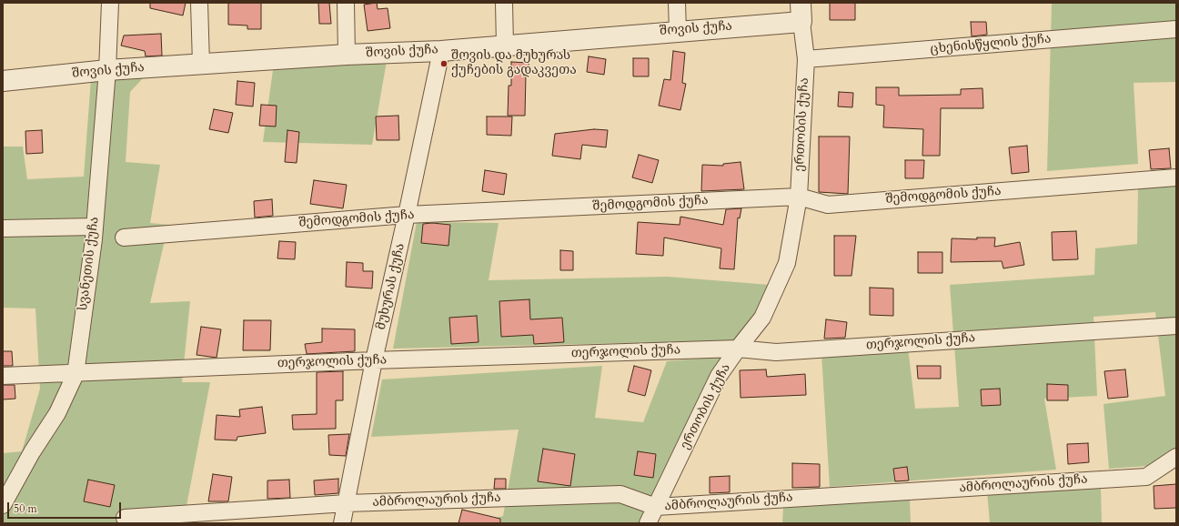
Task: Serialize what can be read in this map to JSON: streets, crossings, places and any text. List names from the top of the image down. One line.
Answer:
{"streets":{"street":["შოვის ქუჩა","ცხენისწყლის ქუჩა","ერთობის ქუჩა","შემოდგომის ქუჩა","სვანეთის ქუჩა","მუხურას ქუჩა","თერჯოლის ქუჩა","ამბროლაურის ქუჩა"]},"crossings":[["შოვის ქუჩა","ერთობის ქუჩა"],["შოვის ქუჩა","სვანეთის ქუჩა"],["შოვის ქუჩა","მუხურას ქუჩა"],["ცხენისწყლის ქუჩა","ერთობის ქუჩა"],["ერთობის ქუჩა","შემოდგომის ქუჩა"],["ერთობის ქუჩა","თერჯოლის ქუჩა"],["ერთობის ქუჩა","ამბროლაურის ქუჩა"],["შემოდგომის ქუჩა","მუხურას ქუჩა"],["სვანეთის ქუჩა","თერჯოლის ქუჩა"],["მუხურას ქუჩა","თერჯოლის ქუჩა"],["მუხურას ქუჩა","ამბროლაურის ქუჩა"]],"places":["შოვის და მუხურას ქუჩების გადაკვეთა"],"scale_bar":"50 m"}
